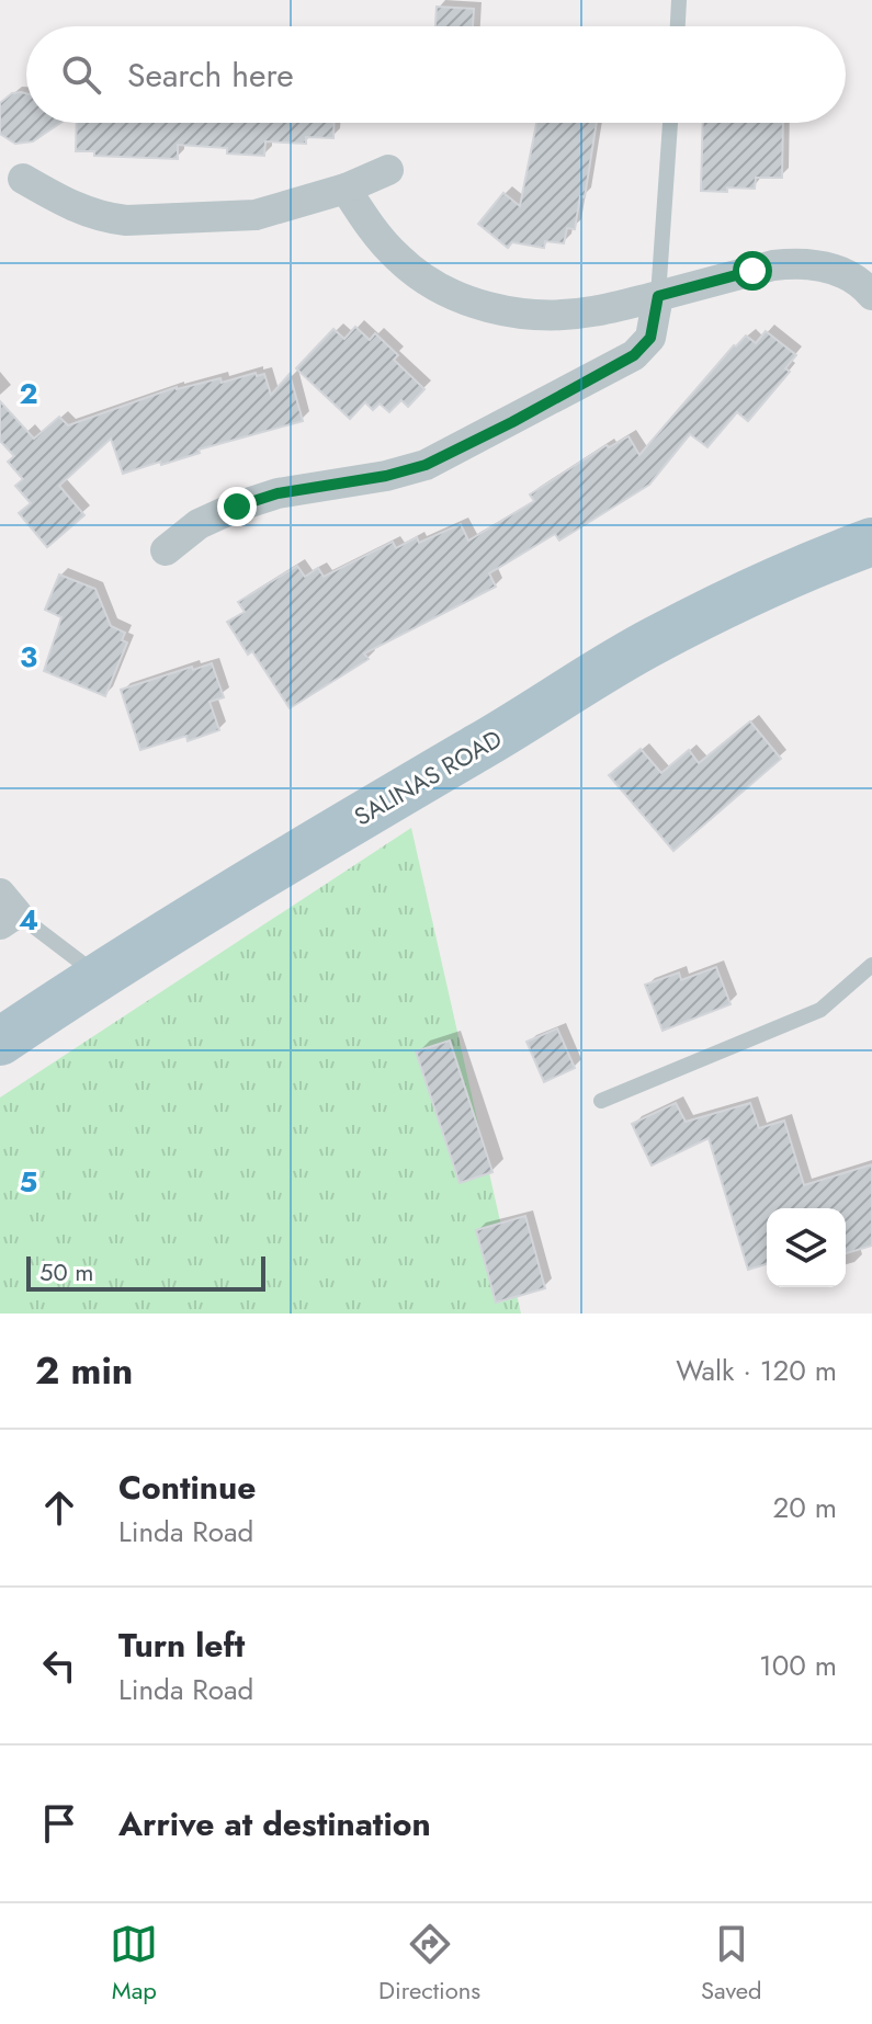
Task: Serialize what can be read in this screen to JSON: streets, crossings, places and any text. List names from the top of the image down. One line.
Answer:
{"streets":{"main road":["SALINAS ROAD"]},"scale_bar":"50 m","page":{"search":"Search here","scale":"50 m","heading":["2 min","Walk · 120 m"],"list":[["Continue","Linda Road","20 m"],["Turn left","Linda Road","100 m"],"Arrive at destination"],"nav":["Map","Directions","Saved"]},"grid":{"rows":["2","3","4","5"]}}
